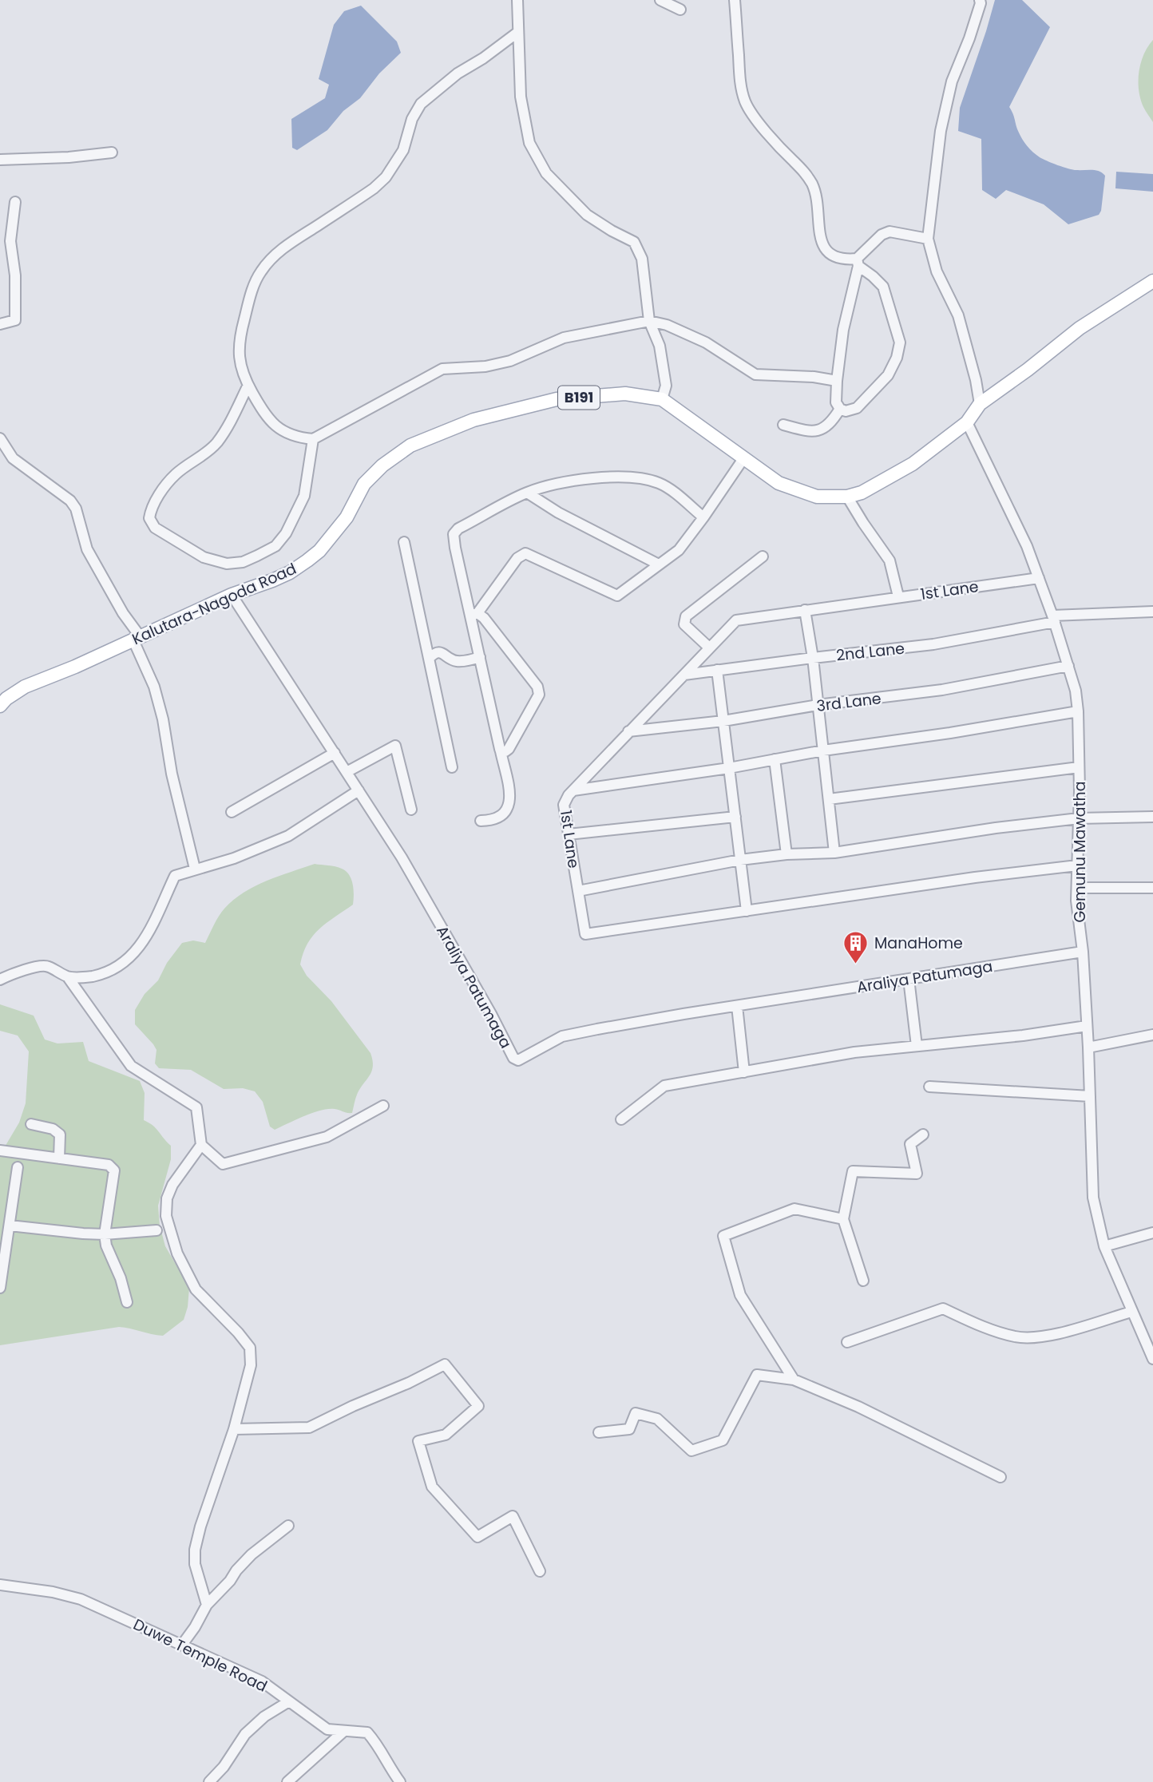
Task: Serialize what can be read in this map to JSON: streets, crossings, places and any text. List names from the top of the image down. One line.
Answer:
{"streets":{"main road":["B191","Kalutara-Nagoda Road"],"street":["1st Lane","2nd Lane","3rd Lane","Gemunu Mawatha","Araliya Patumaga","Duwe Temple Road"]},"crossings":[["1st Lane","2nd Lane"],["1st Lane","3rd Lane"],["1st Lane","Gemunu Mawatha"],["Kalutara-Nagoda Road","Gemunu Mawatha"],["Kalutara-Nagoda Road","Araliya Patumaga"],["2nd Lane","Gemunu Mawatha"],["3rd Lane","Gemunu Mawatha"],["Gemunu Mawatha","Araliya Patumaga"]],"places":{"building":["ManaHome"]}}
